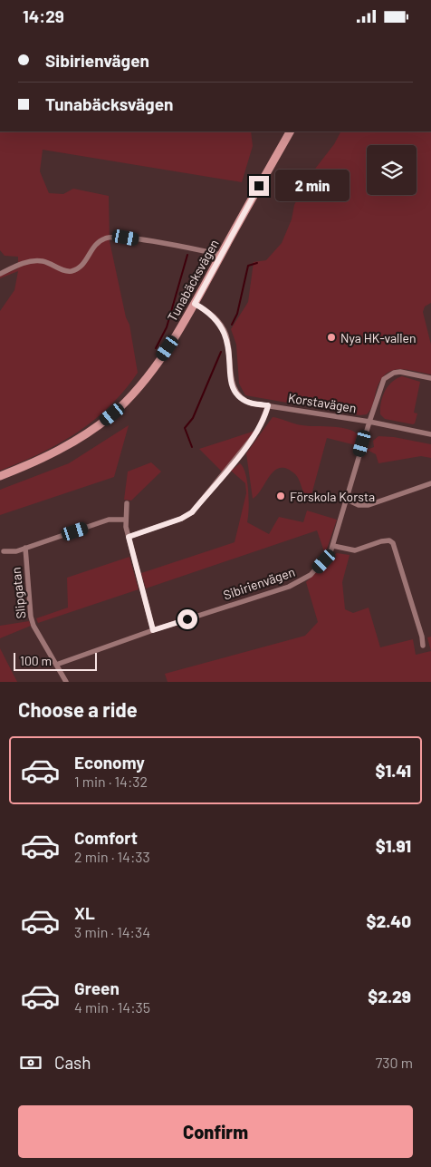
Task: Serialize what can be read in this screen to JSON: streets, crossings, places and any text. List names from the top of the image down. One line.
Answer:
{"streets":{"street":["Tunabäcksvägen","Korstavägen","Sibirienvägen","Slipgatan"]},"crossings":[["Tunabäcksvägen","Korstavägen"],["Korstavägen","Sibirienvägen"],["Sibirienvägen","Slipgatan"]],"places":["Nya HK-vallen","Förskola Korsta"],"scale_bar":"100 m","page":{"status":"14:29","banner":["Sibirienvägen","Tunabäcksvägen"],"bubble":"2 min","scale":"100 m","heading":"Choose a ride","list":[{"name":"Economy","note":"1 min · 14:32","value":"$1.41"},{"name":"Comfort","note":"2 min · 14:33","value":"$1.91"},{"name":"XL","note":"3 min · 14:34","value":"$2.40"},{"name":"Green","note":"4 min · 14:35","value":"$2.29"}],"pay":["Cash","730 m"],"buttons":"Confirm"}}
